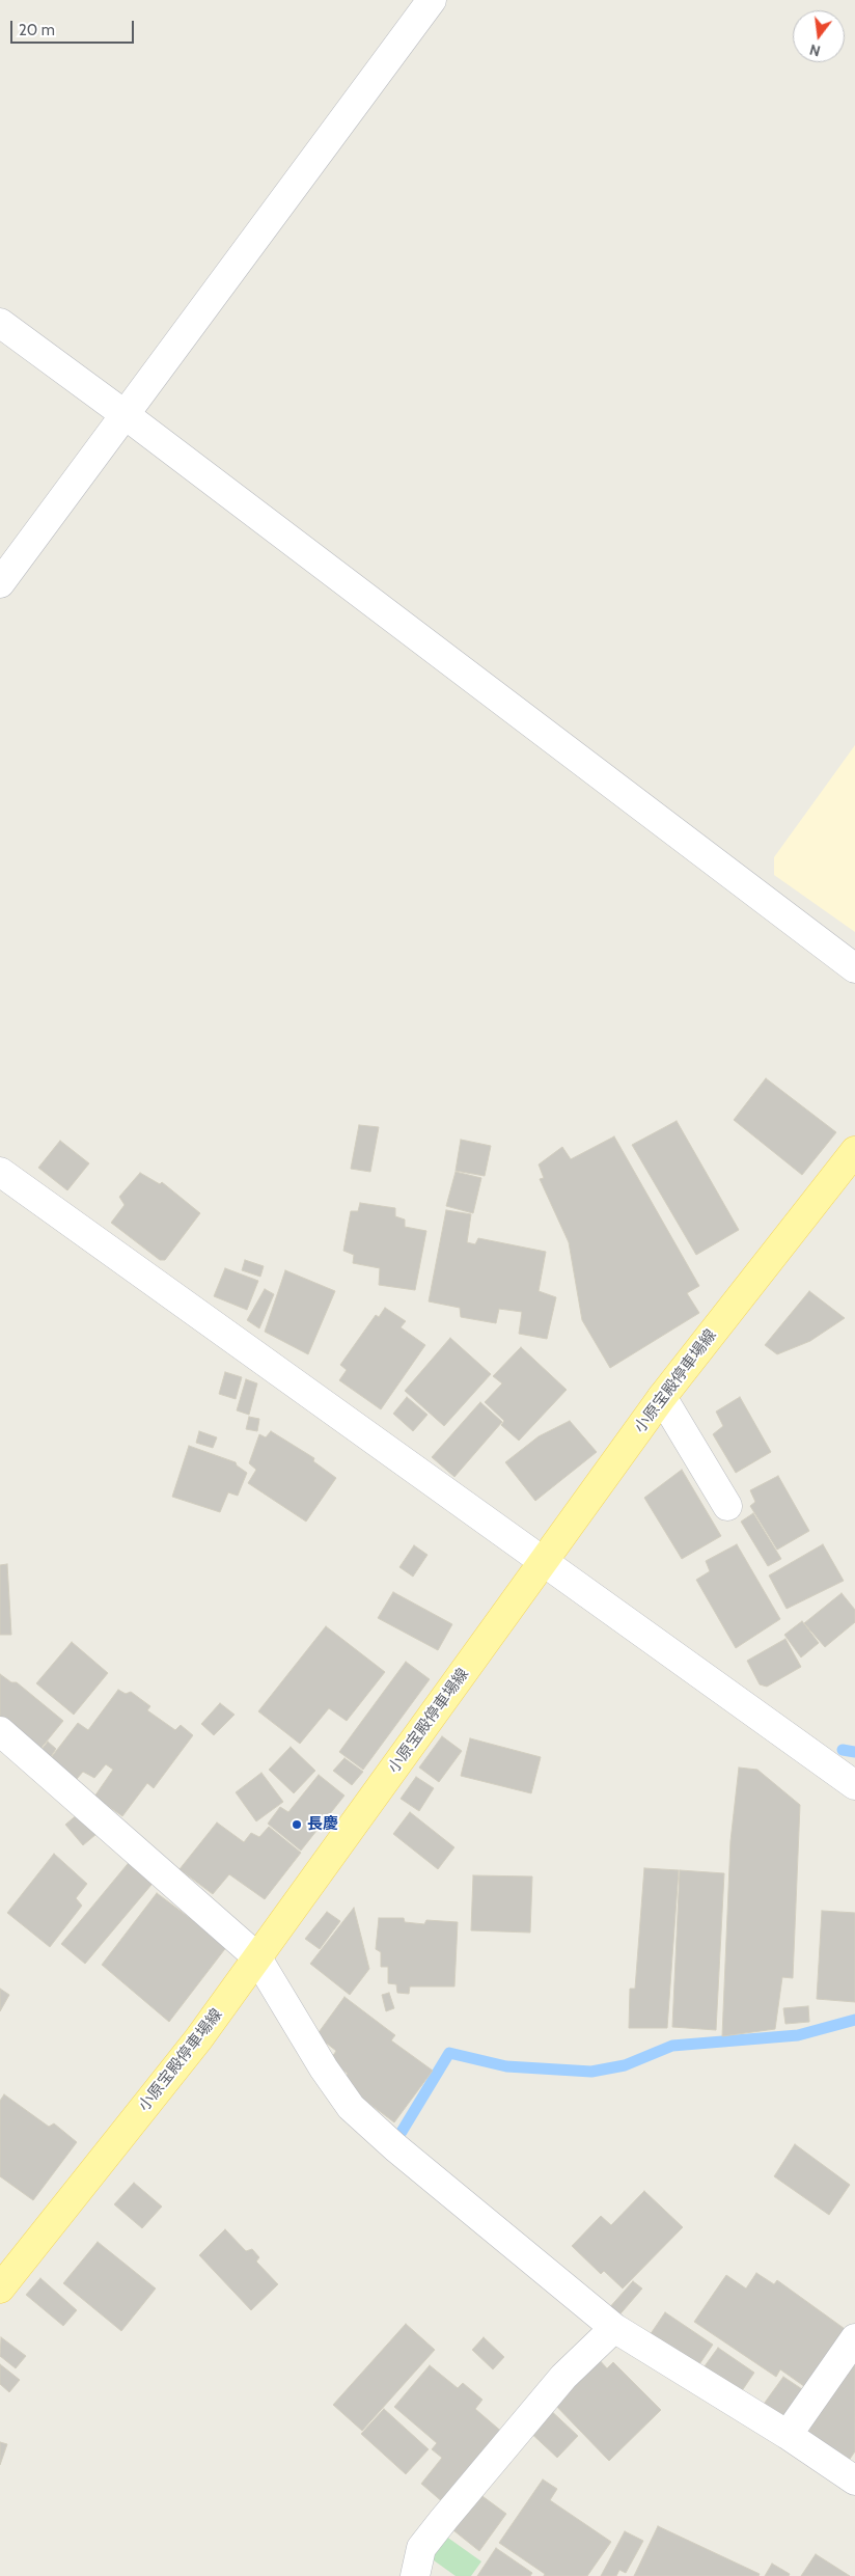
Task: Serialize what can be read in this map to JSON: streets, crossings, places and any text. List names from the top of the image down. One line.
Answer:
{"streets":{"main road":["小原宝殿停車場線"]},"places":["長慶"],"scale_bar":"20 m","north":"bottom"}
